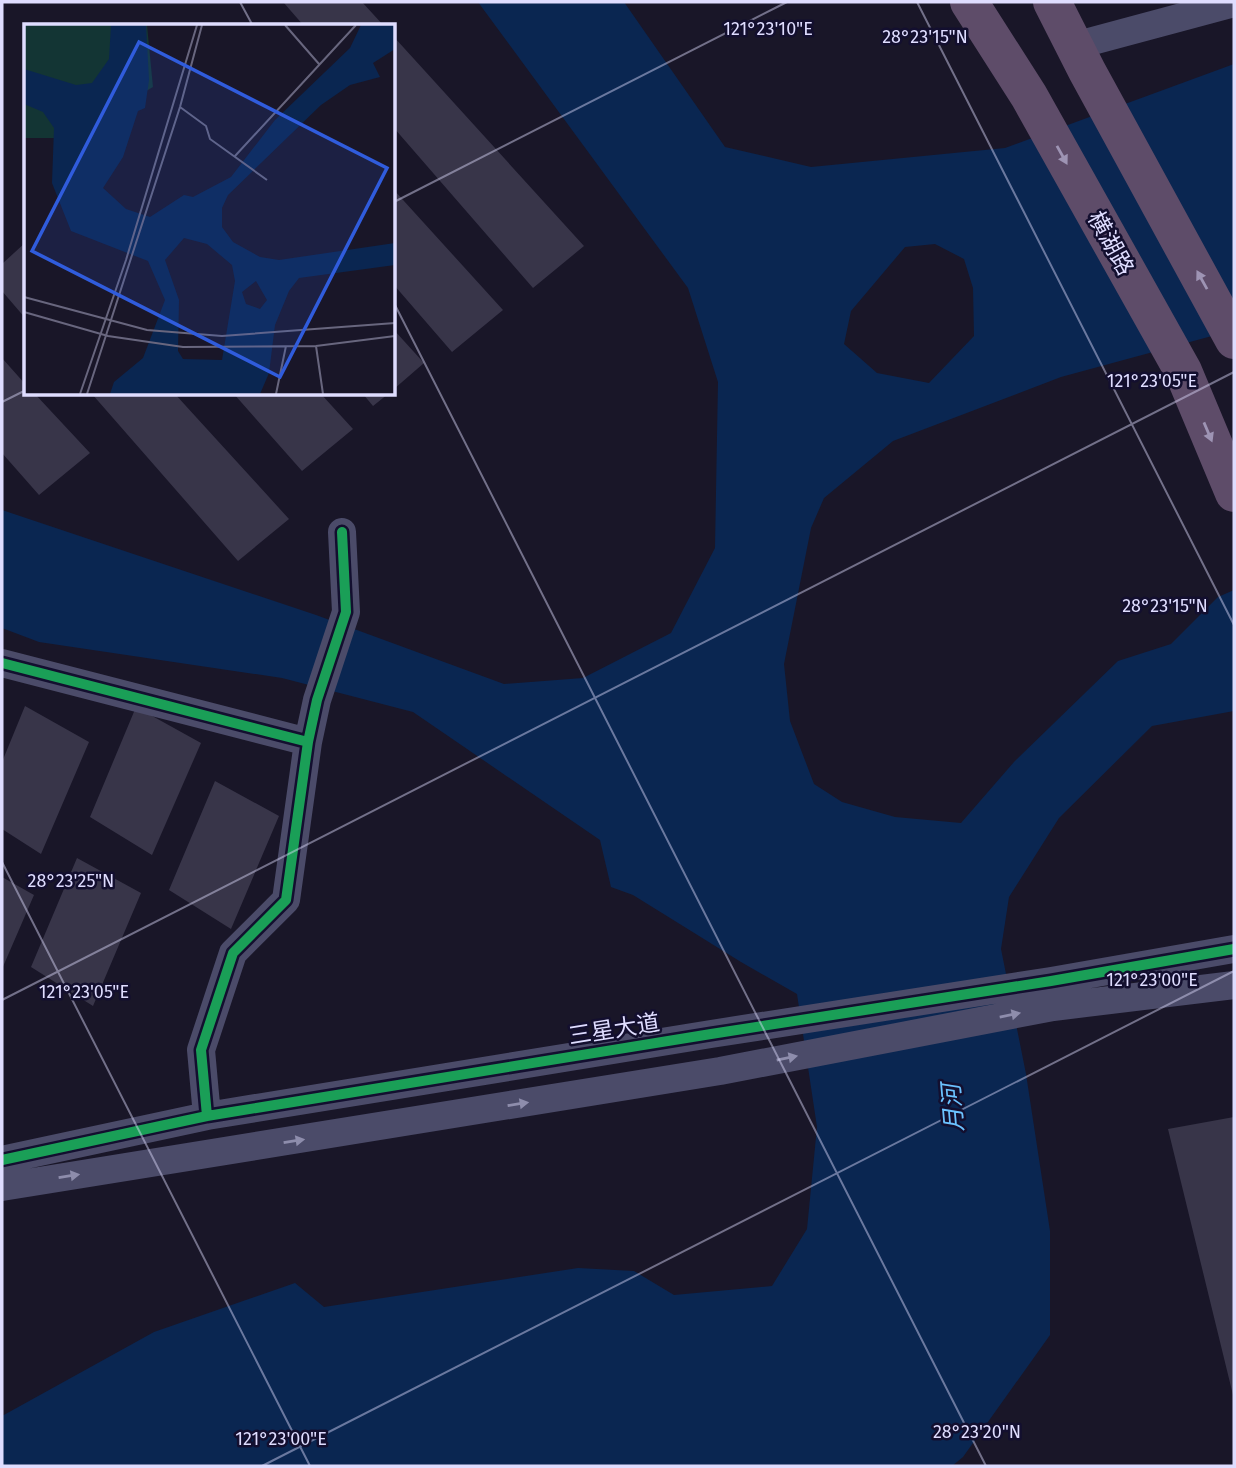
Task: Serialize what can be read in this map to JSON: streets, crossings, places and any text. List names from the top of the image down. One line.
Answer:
{"streets":{"highway":["横湖路"],"street":["三星大道"]},"water":["月河"],"coordinates":["121°23'10\"E","28°23'15\"N","121°23'05\"E","28°23'25\"N","121°23'00\"E","28°23'20\"N"]}
